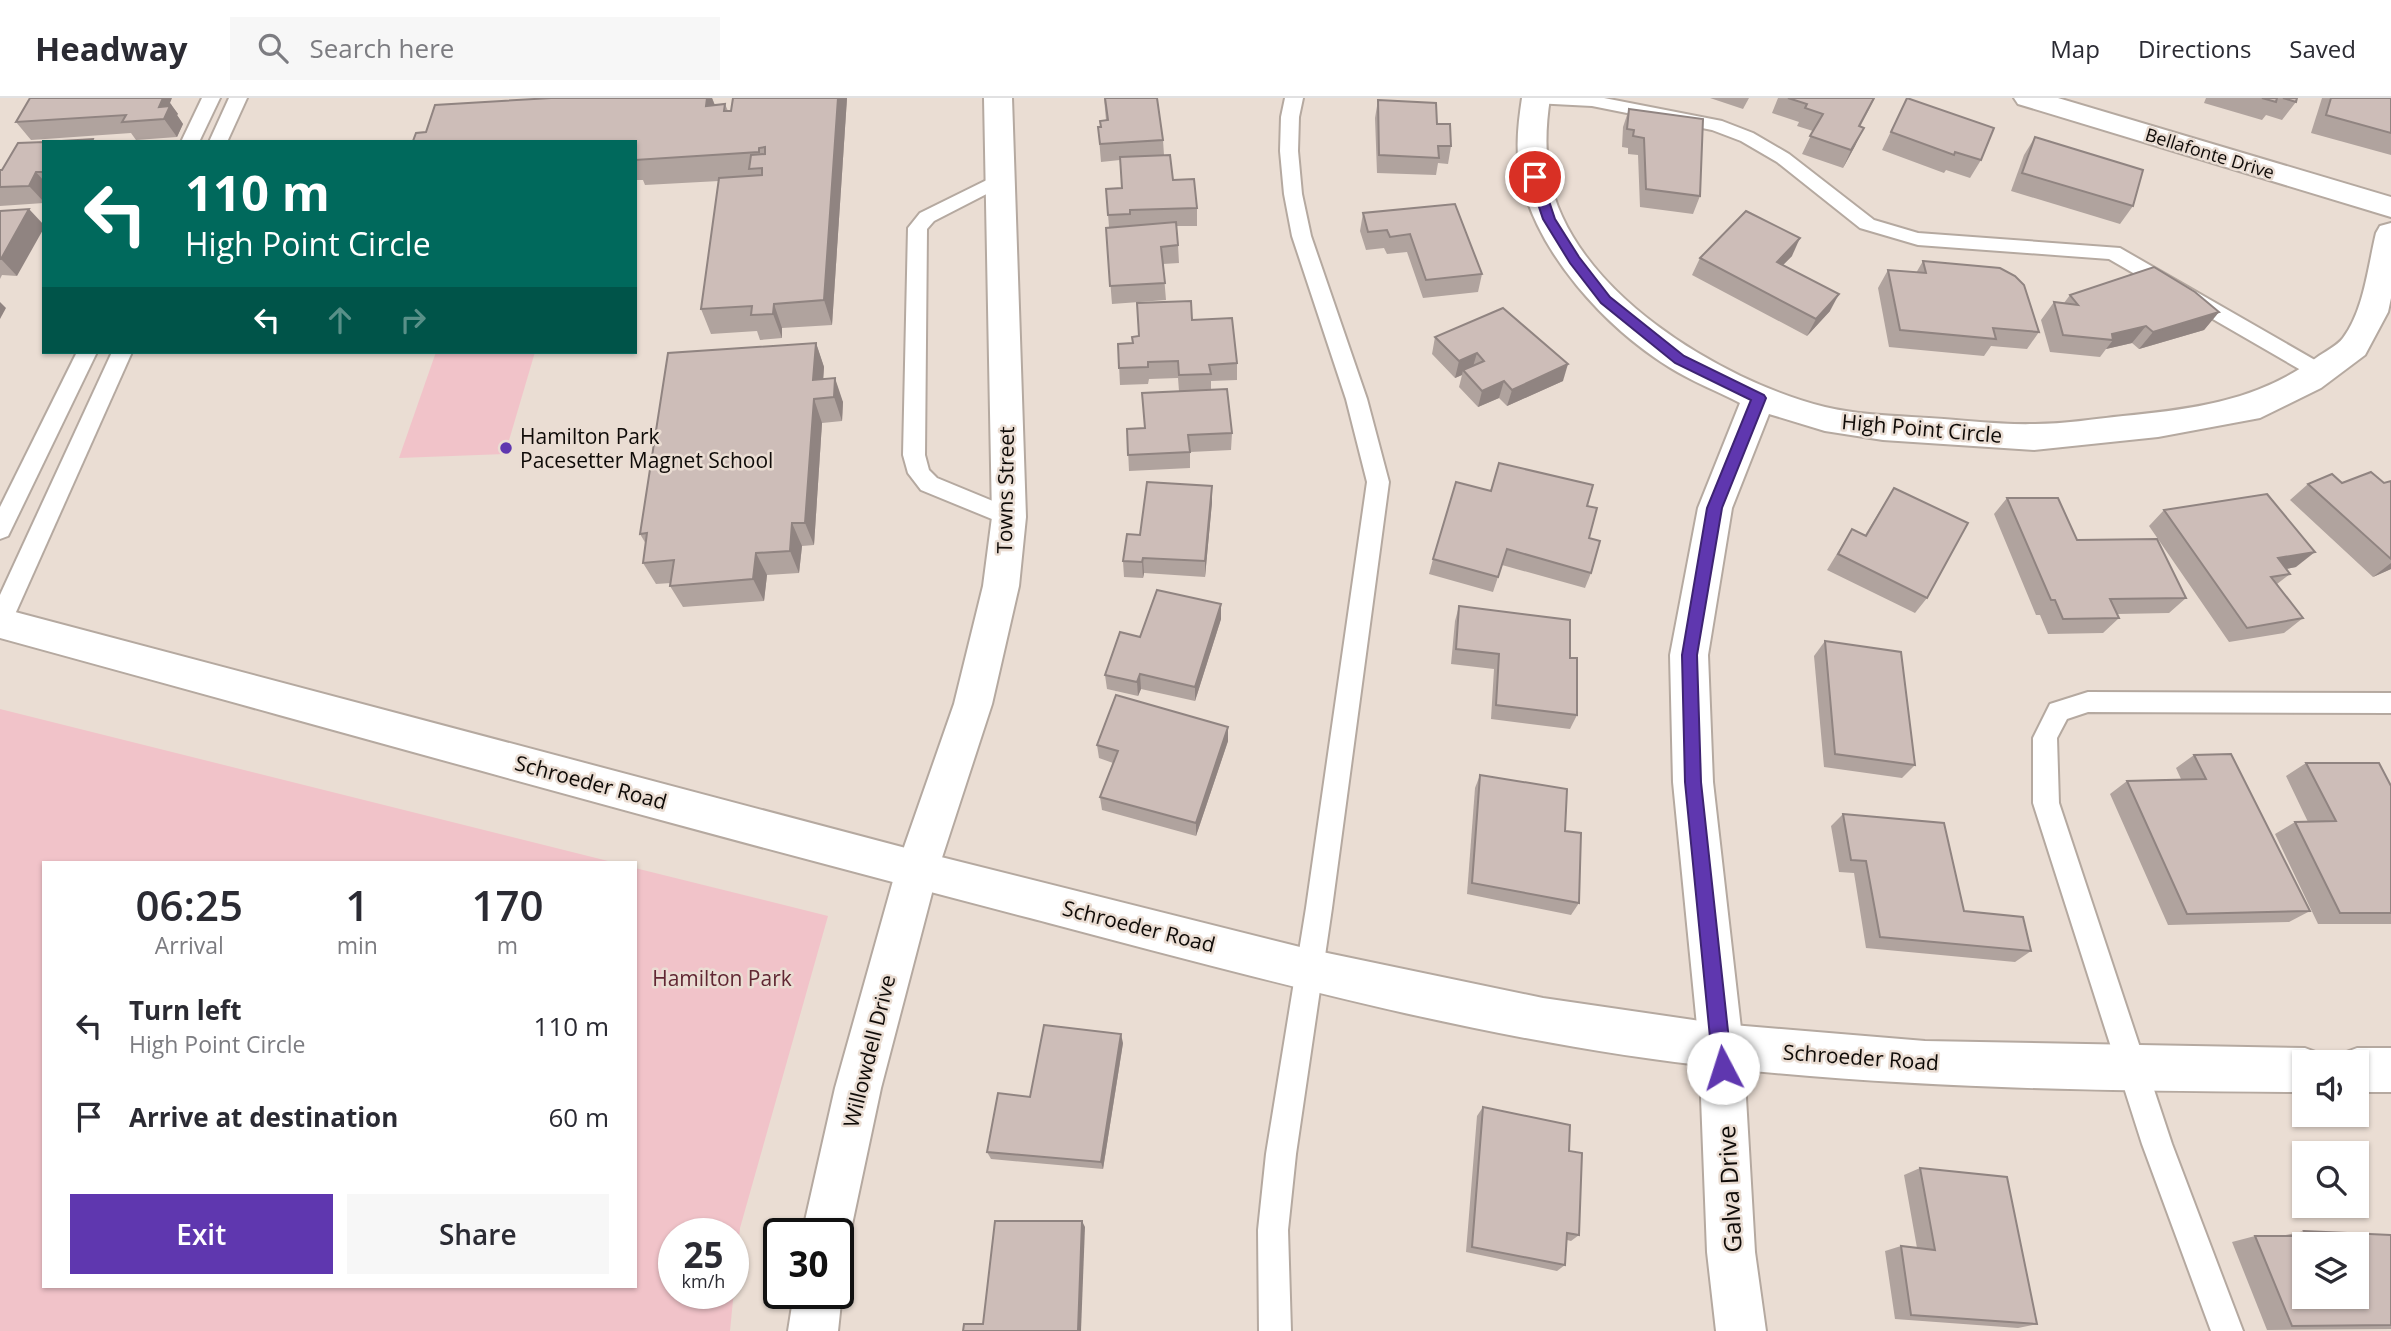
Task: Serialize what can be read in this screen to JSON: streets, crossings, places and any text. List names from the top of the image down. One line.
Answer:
{"streets":{"street":["Bellafonte Drive","High Point Circle","Towns Street","Schroeder Road","Willowdell Drive","Galva Drive"]},"crossings":[["High Point Circle","Galva Drive"],["Towns Street","Schroeder Road"],["Towns Street","Willowdell Drive"],["Schroeder Road","Willowdell Drive"],["Schroeder Road","Galva Drive"]],"parks":["Hamilton Park"],"places":["Hamilton Park Pacesetter Magnet School"],"page":{"header":"Headway","search":"Search here","nav":["Map","Directions","Saved"],"turn":["110 m","High Point Circle"],"eta":["06:25","Arrival","1","min","170","m"],"list":[{"name":"Turn left","note":"High Point Circle","value":"110 m"},{"name":"Arrive at destination","value":"60 m"}],"buttons":["Exit","Share"],"speed":"25 km/h","limit":"30"}}
